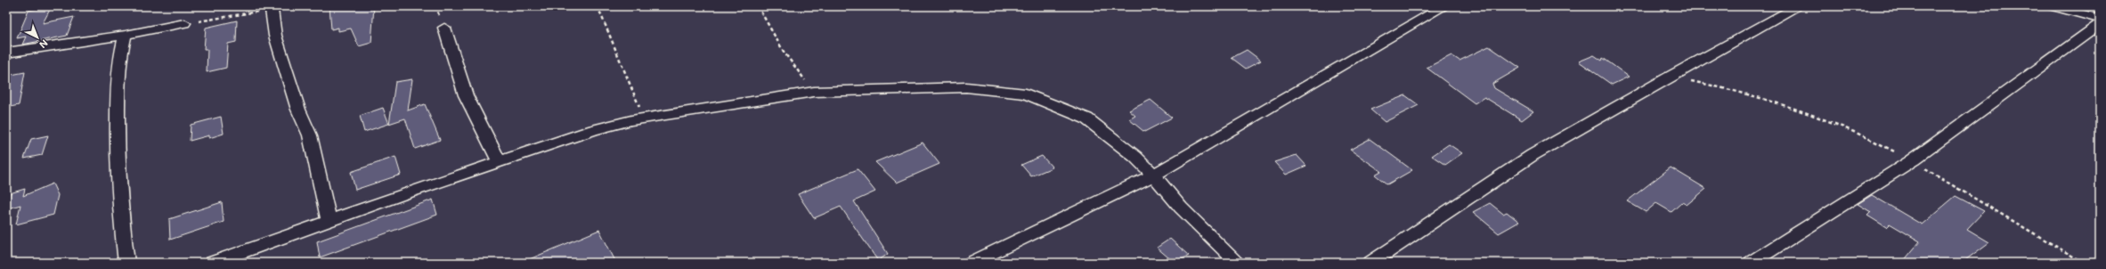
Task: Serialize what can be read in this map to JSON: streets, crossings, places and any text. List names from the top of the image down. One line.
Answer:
{"north":"bottom right"}
